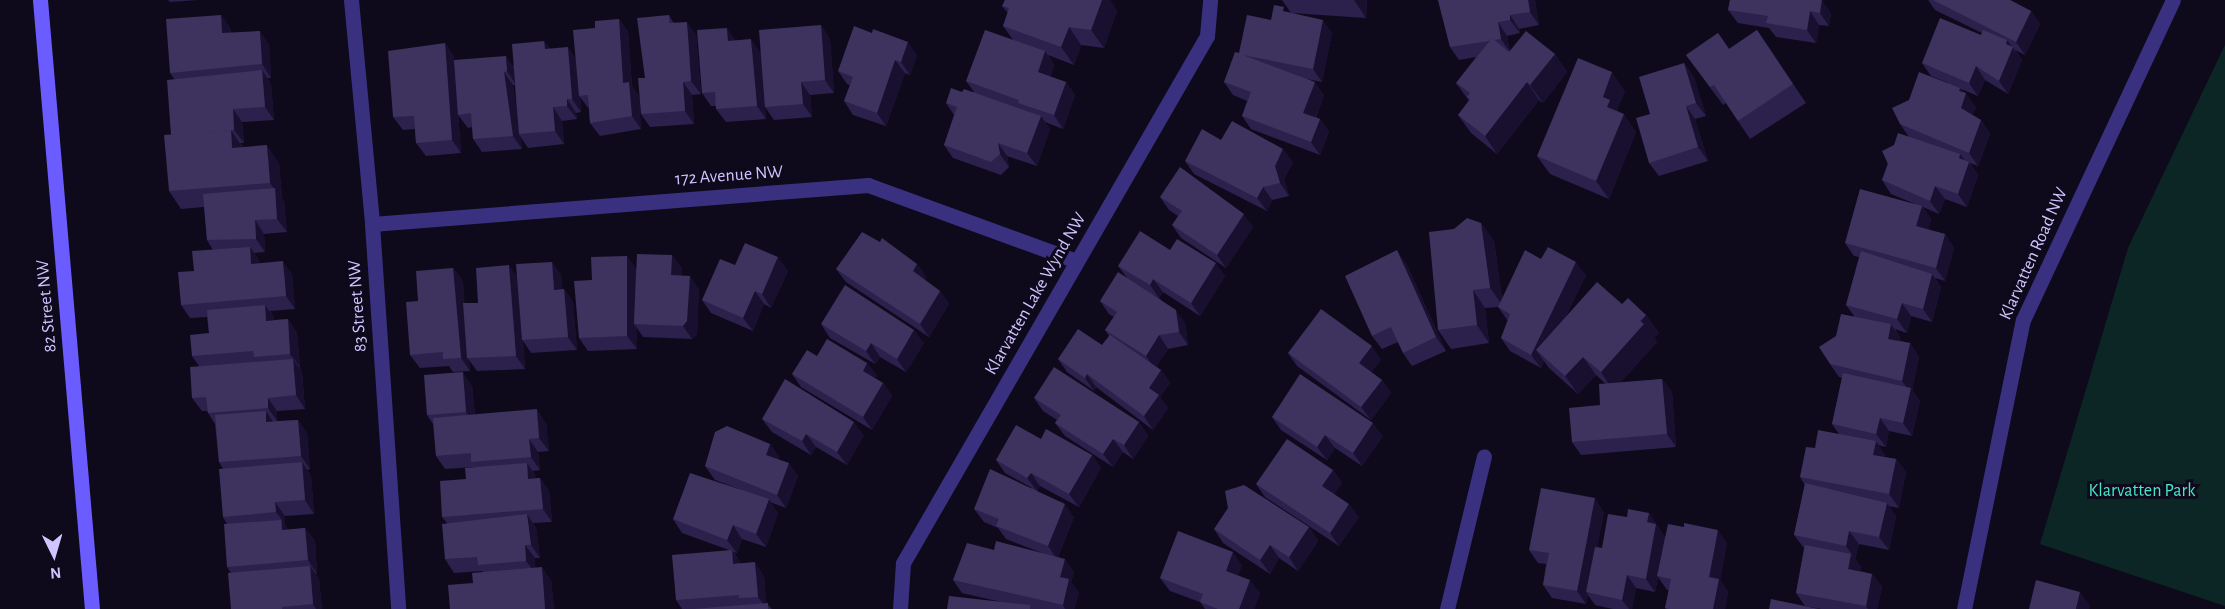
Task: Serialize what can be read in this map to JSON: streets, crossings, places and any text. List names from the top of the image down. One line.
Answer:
{"streets":{"main road":["82 Street NW"],"street":["172 Avenue NW","Klarvatten Road NW","Klarvatten Lake Wynd NW","83 Street NW"]},"crossings":[["172 Avenue NW","Klarvatten Lake Wynd NW"],["172 Avenue NW","83 Street NW"]],"parks":["Klarvatten Park"],"north":"bottom"}
